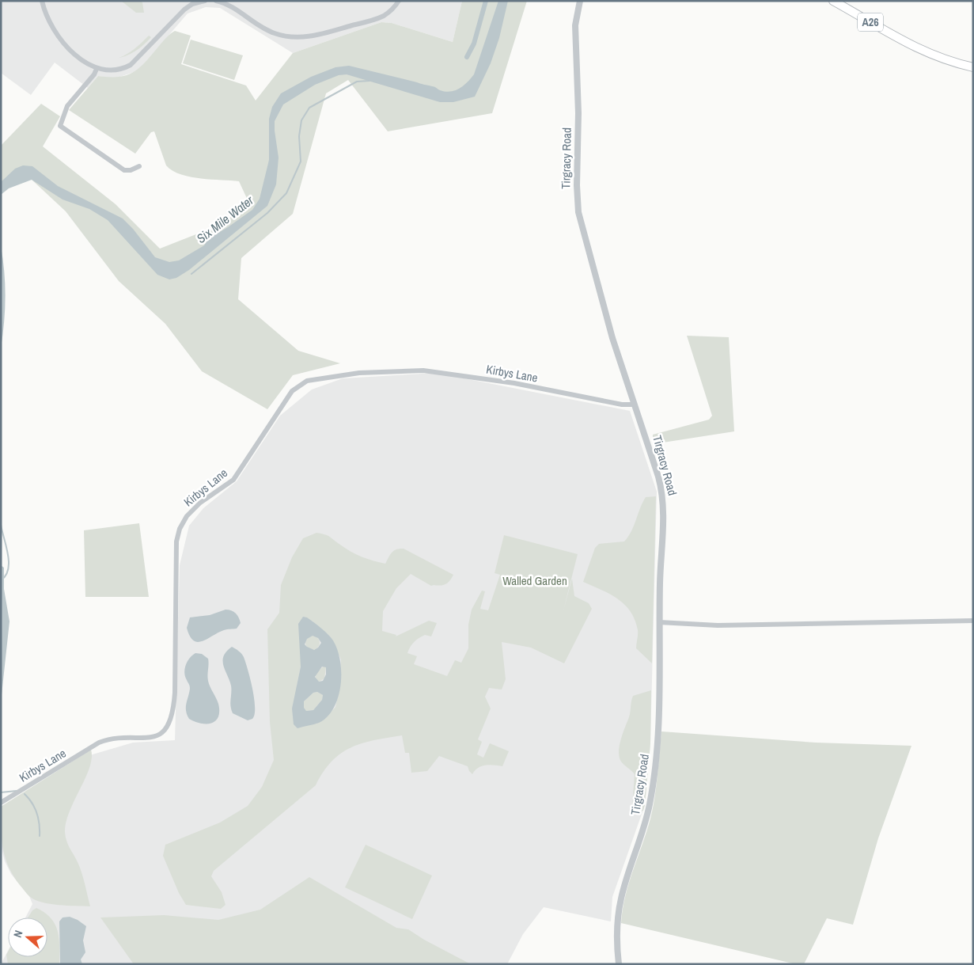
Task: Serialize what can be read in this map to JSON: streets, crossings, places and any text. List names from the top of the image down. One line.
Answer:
{"streets":{"highway":["A26"],"street":["Tirgracy Road","Kirbys Lane"]},"crossings":[["Tirgracy Road","Kirbys Lane"]],"water":["Six Mile Water"],"parks":["Walled Garden"],"north":"left"}
